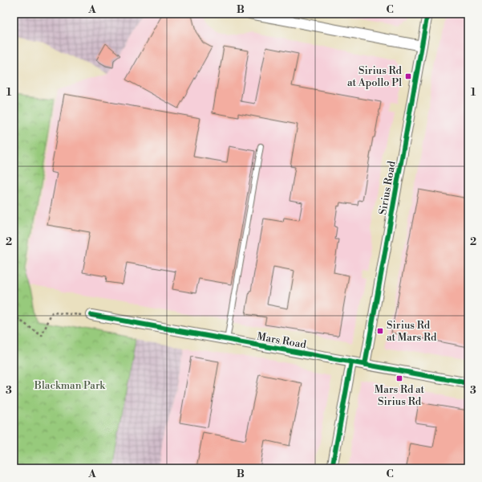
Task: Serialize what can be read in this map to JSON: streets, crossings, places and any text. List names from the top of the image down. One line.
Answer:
{"streets":{"street":["Sirius Road","Mars Road"]},"crossings":[["Sirius Road","Mars Road"]],"parks":["Blackman Park"],"places":{"transit":["Sirius Rd at Apollo Pl","Sirius Rd at Mars Rd","Mars Rd at Sirius Rd"]},"grid":{"columns":["A","B","C"],"rows":["1","2","3"]}}
